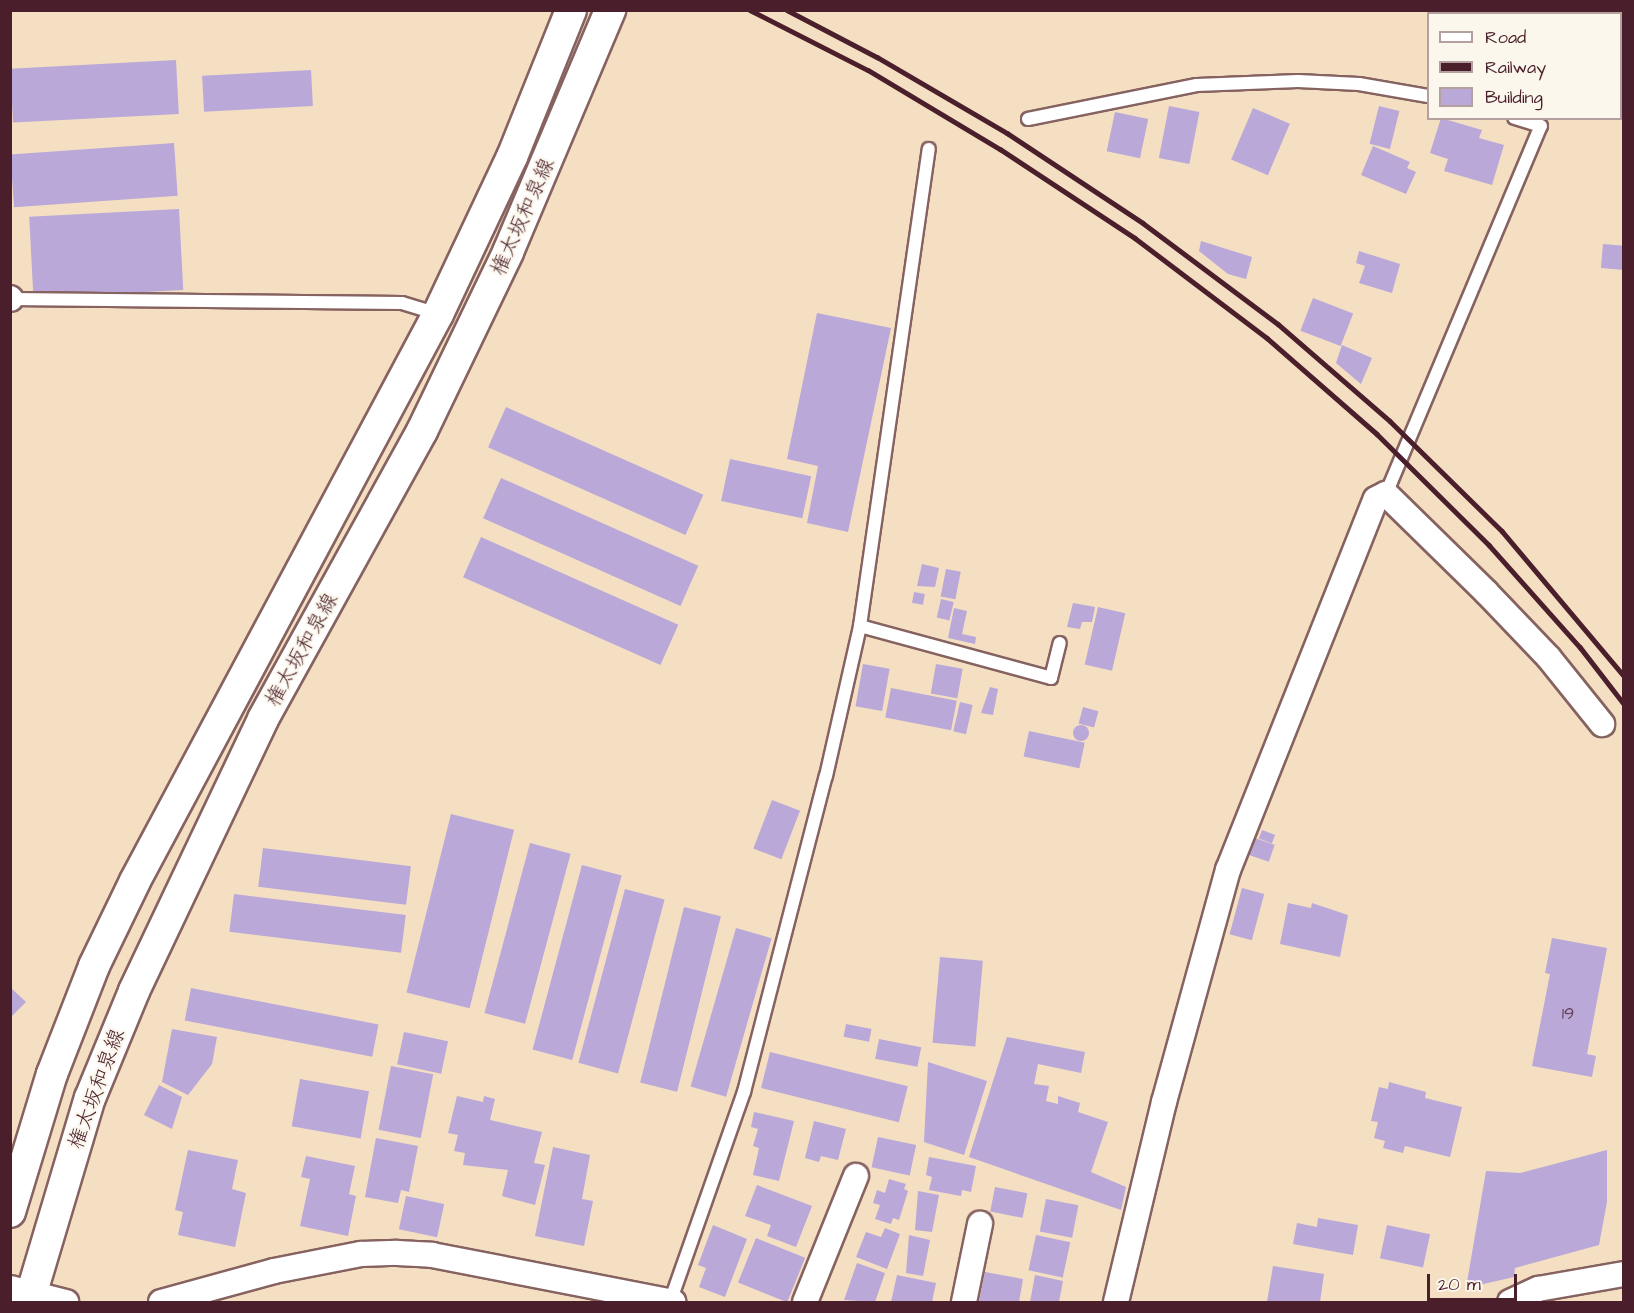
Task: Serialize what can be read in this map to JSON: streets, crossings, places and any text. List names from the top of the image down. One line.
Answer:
{"streets":{"street":["権太坂和泉線"]},"house_numbers":["19"],"legend":["Road","Railway","Building"],"scale_bar":"20 m"}
